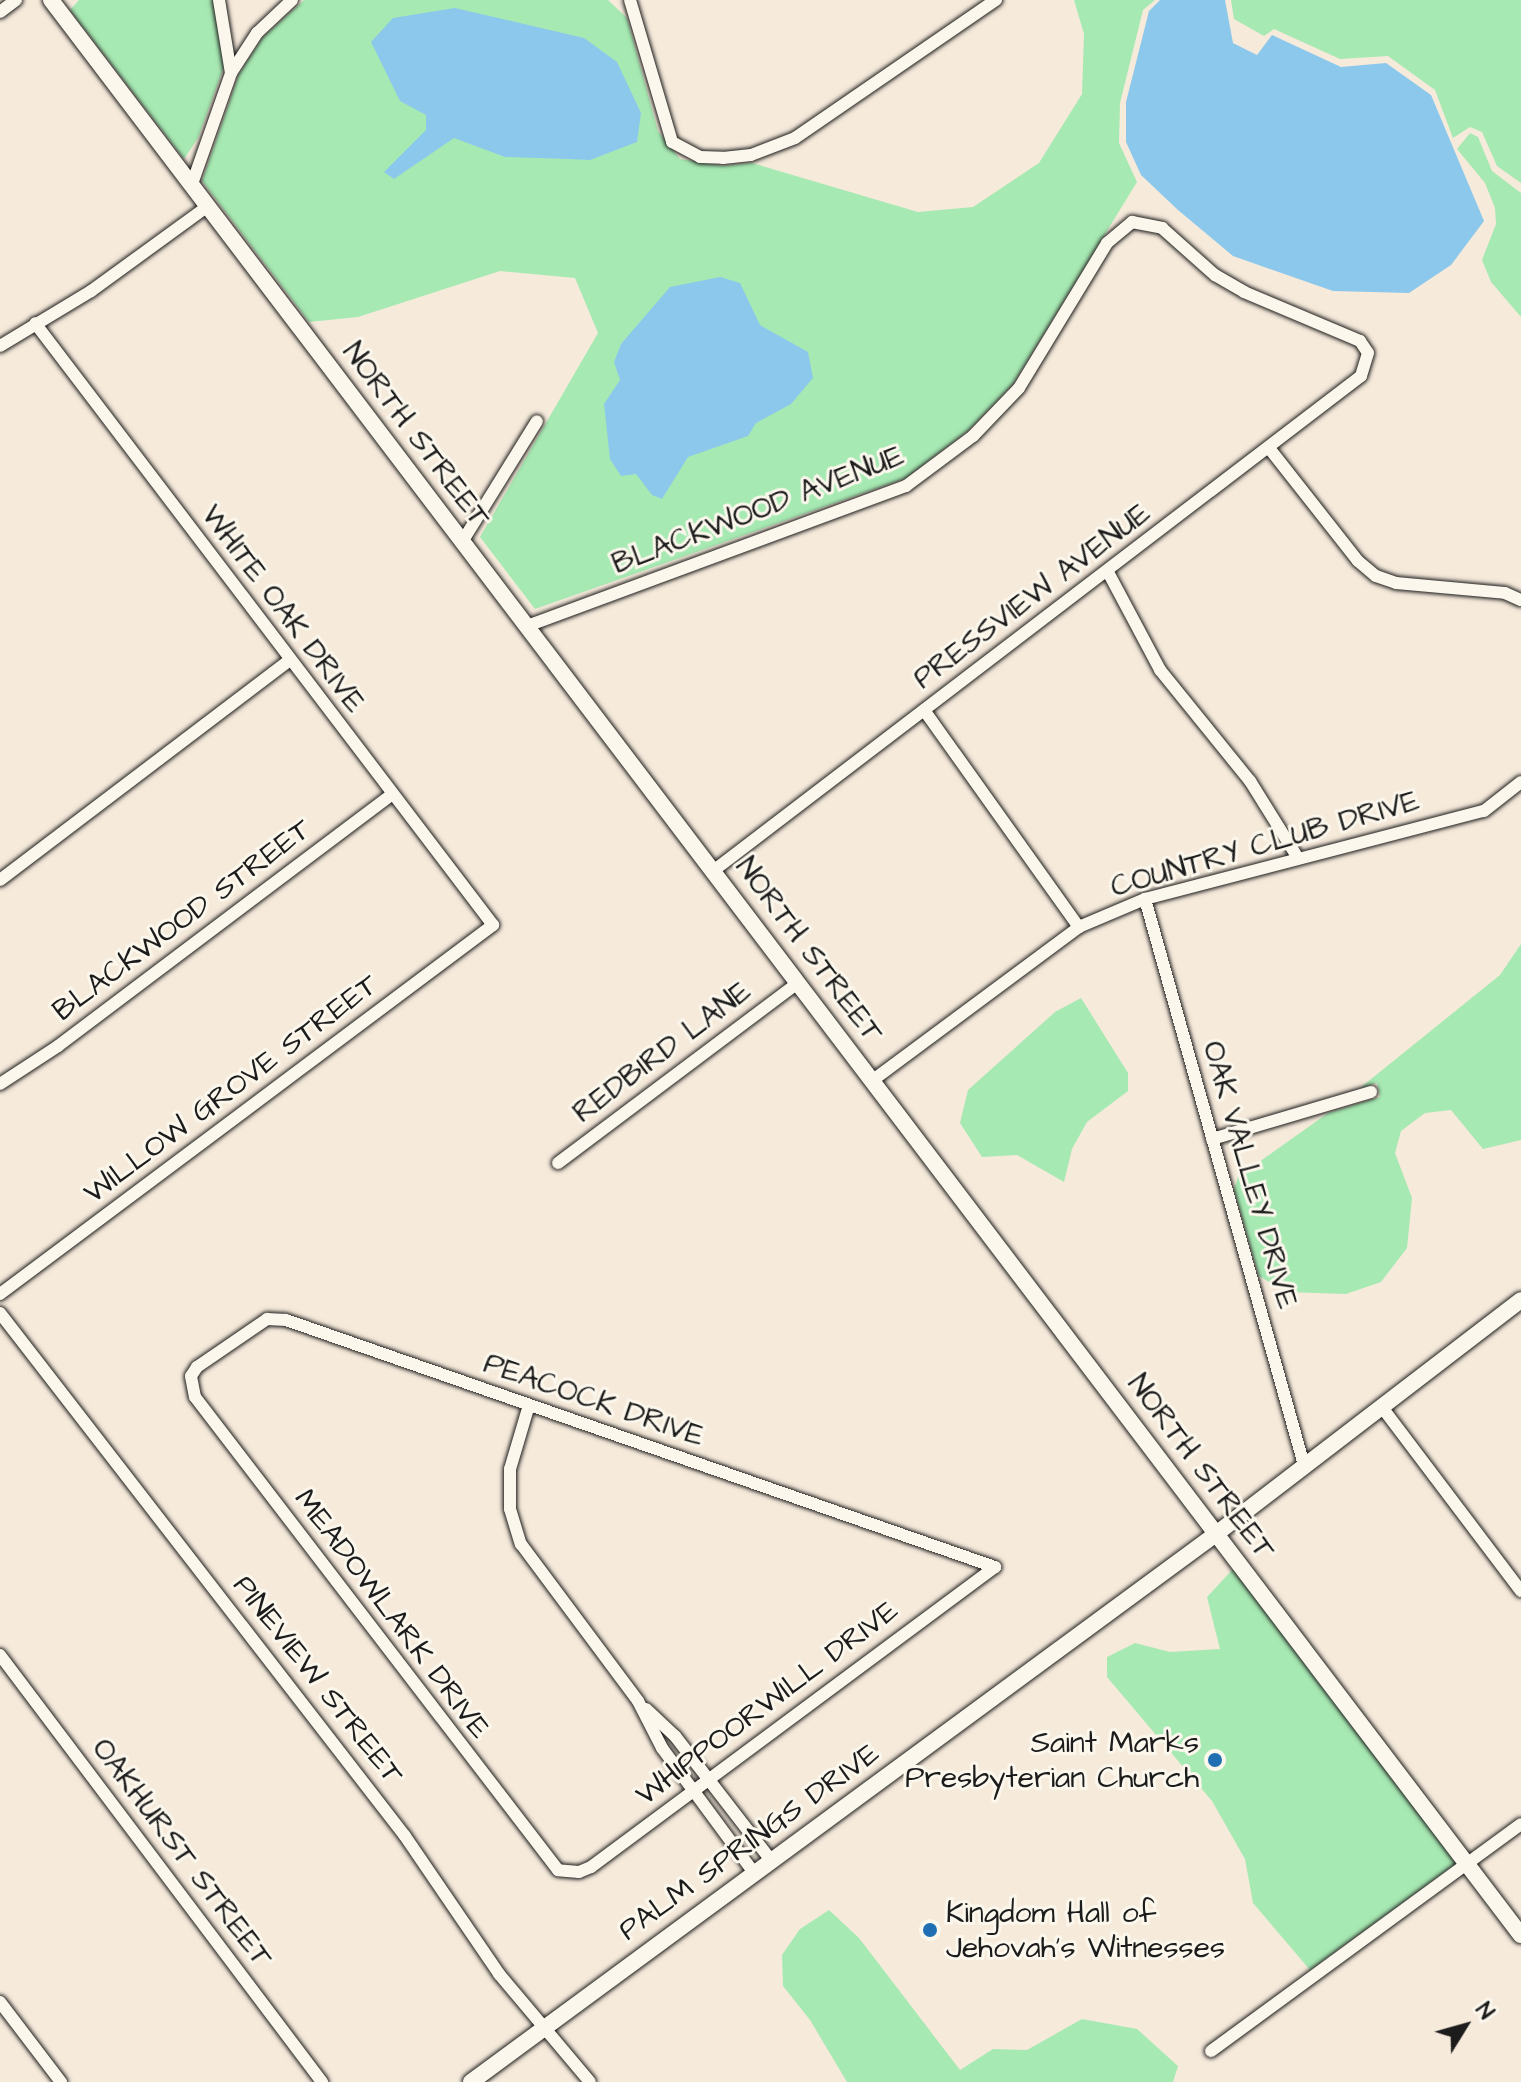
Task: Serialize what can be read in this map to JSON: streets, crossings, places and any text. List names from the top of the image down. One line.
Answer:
{"streets":{"street":["NORTH STREET","BLACKWOOD AVENUE","PRESSVIEW AVENUE","WHITE OAK DRIVE","COUNTRY CLUB DRIVE","BLACKWOOD STREET","REDBIRD LANE","WILLOW GROVE STREET","OAK VALLEY DRIVE","PEACOCK DRIVE","MEADOWLARK DRIVE","PINEVIEW STREET","WHIPPOORWILL DRIVE","PALM SPRINGS DRIVE","OAKHURST STREET"]},"crossings":[["NORTH STREET","BLACKWOOD AVENUE"],["NORTH STREET","PRESSVIEW AVENUE"],["NORTH STREET","COUNTRY CLUB DRIVE"],["NORTH STREET","REDBIRD LANE"],["NORTH STREET","PALM SPRINGS DRIVE"],["BLACKWOOD AVENUE","PRESSVIEW AVENUE"],["WHITE OAK DRIVE","BLACKWOOD STREET"],["WHITE OAK DRIVE","WILLOW GROVE STREET"],["COUNTRY CLUB DRIVE","OAK VALLEY DRIVE"],["OAK VALLEY DRIVE","PALM SPRINGS DRIVE"],["PEACOCK DRIVE","MEADOWLARK DRIVE"],["PEACOCK DRIVE","WHIPPOORWILL DRIVE"],["MEADOWLARK DRIVE","WHIPPOORWILL DRIVE"],["PINEVIEW STREET","PALM SPRINGS DRIVE"]],"places":["Saint Marks Presbyterian Church","Kingdom Hall of Jehovah's Witnesses"],"north":"top right"}
